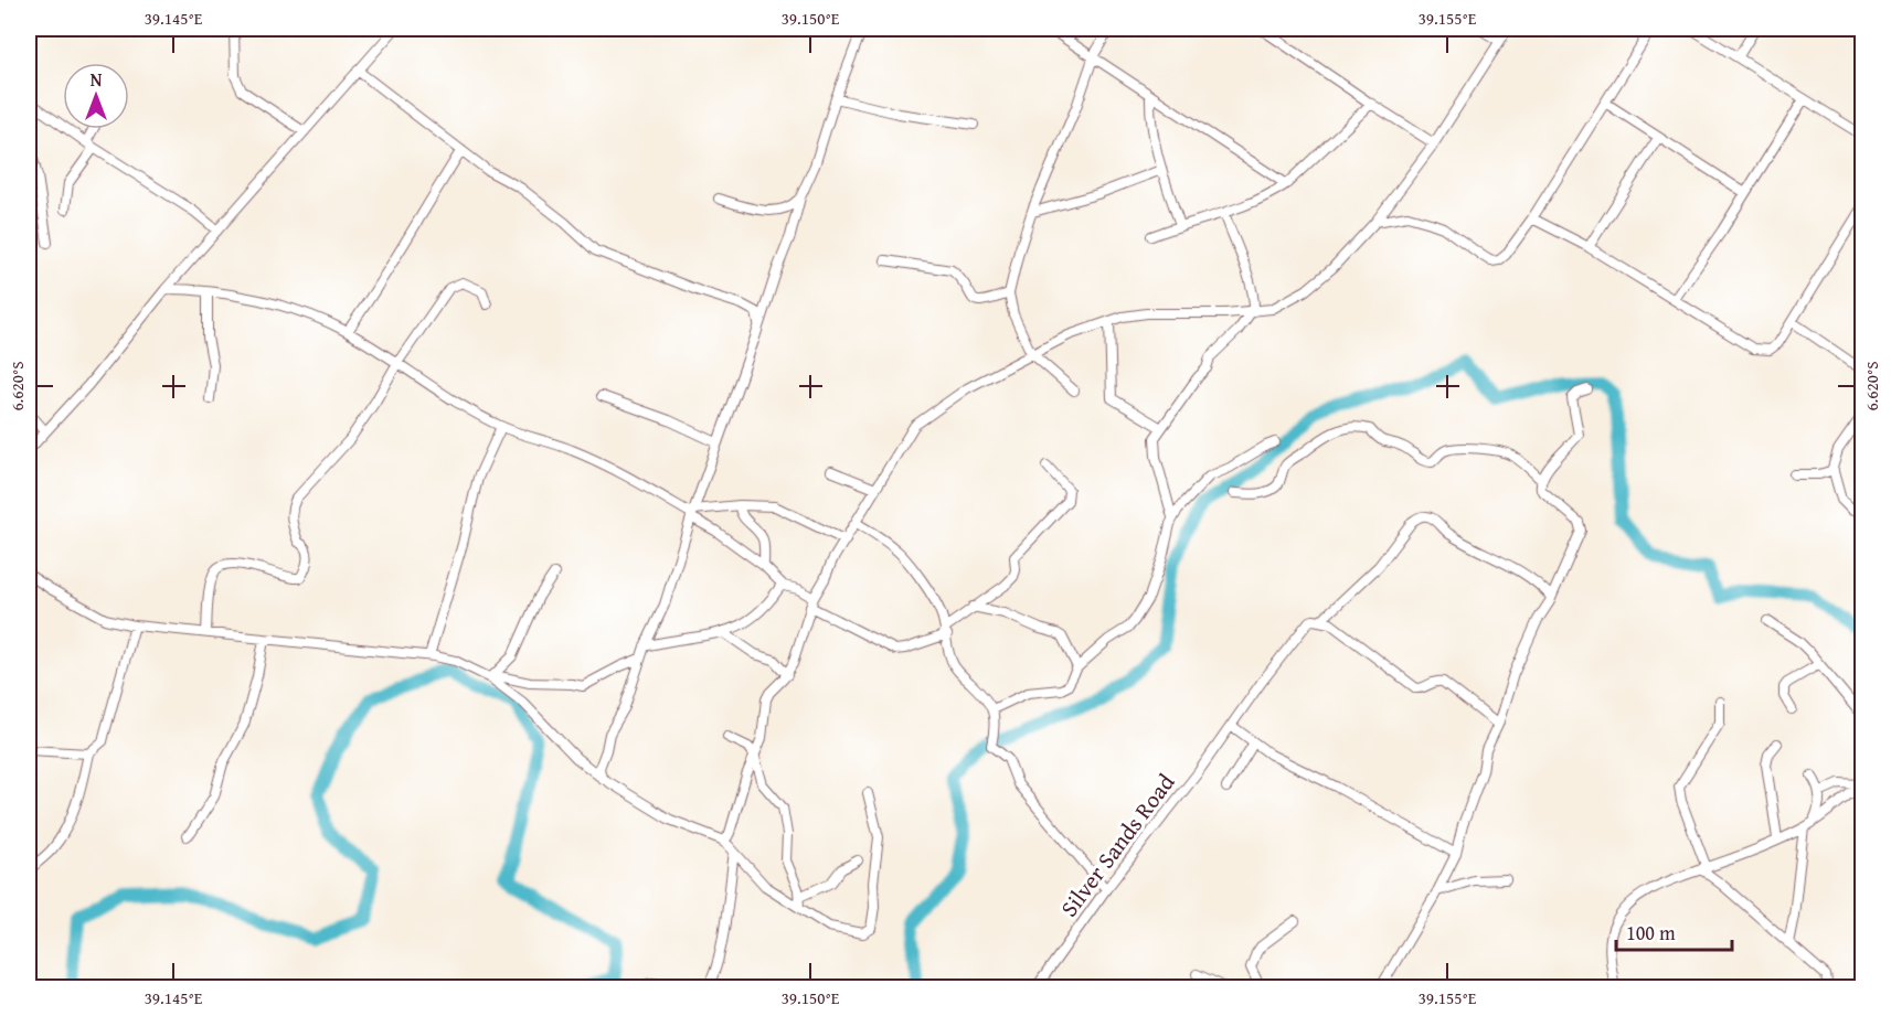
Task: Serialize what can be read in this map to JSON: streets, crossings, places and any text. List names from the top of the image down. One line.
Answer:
{"streets":{"street":["Silver Sands Road"]},"scale_bar":"100 m","north":"top","coordinates":["39.145°E","39.150°E","39.155°E","6.620°S"]}
